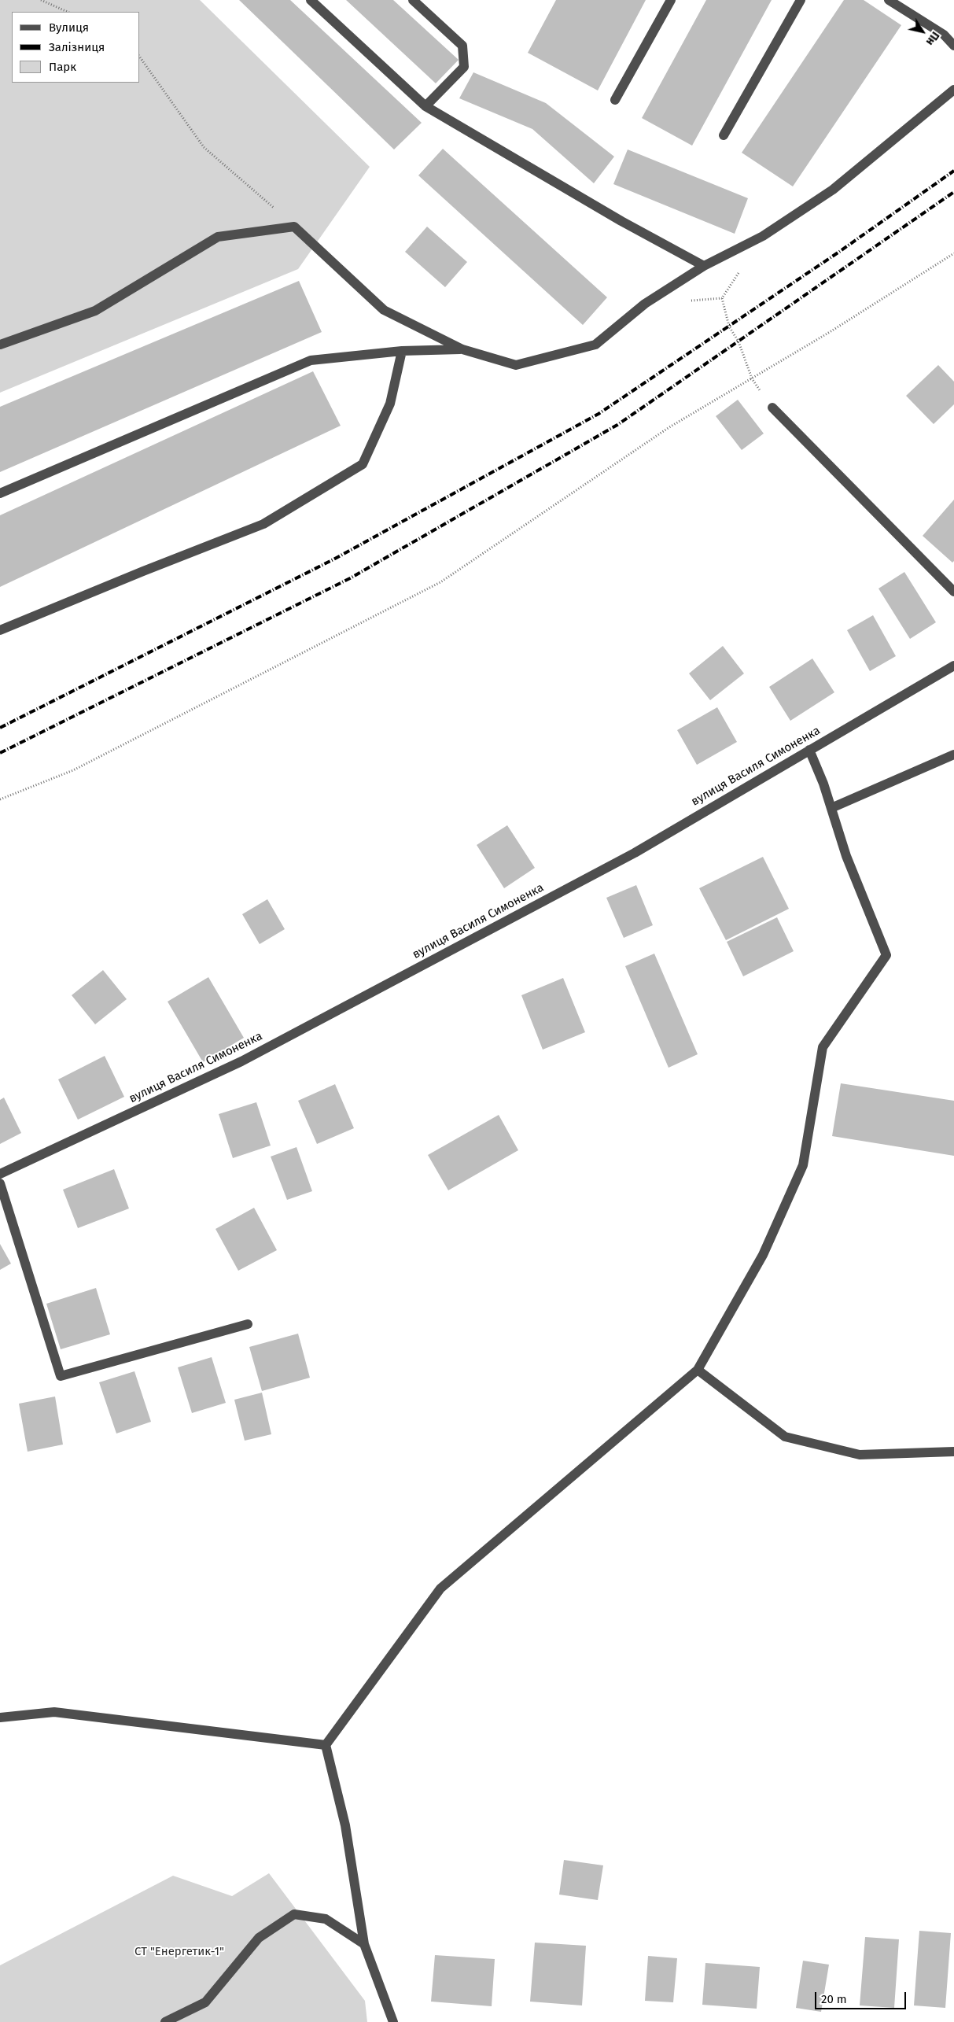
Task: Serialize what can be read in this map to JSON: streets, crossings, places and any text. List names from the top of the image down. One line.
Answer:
{"streets":{"street":["вулиця Василя Симоненка"]},"parks":["СТ \"Енергетик-1\""],"legend":["Вулиця","Залізниця","Парк"],"scale_bar":"20 m","north":"bottom right"}
